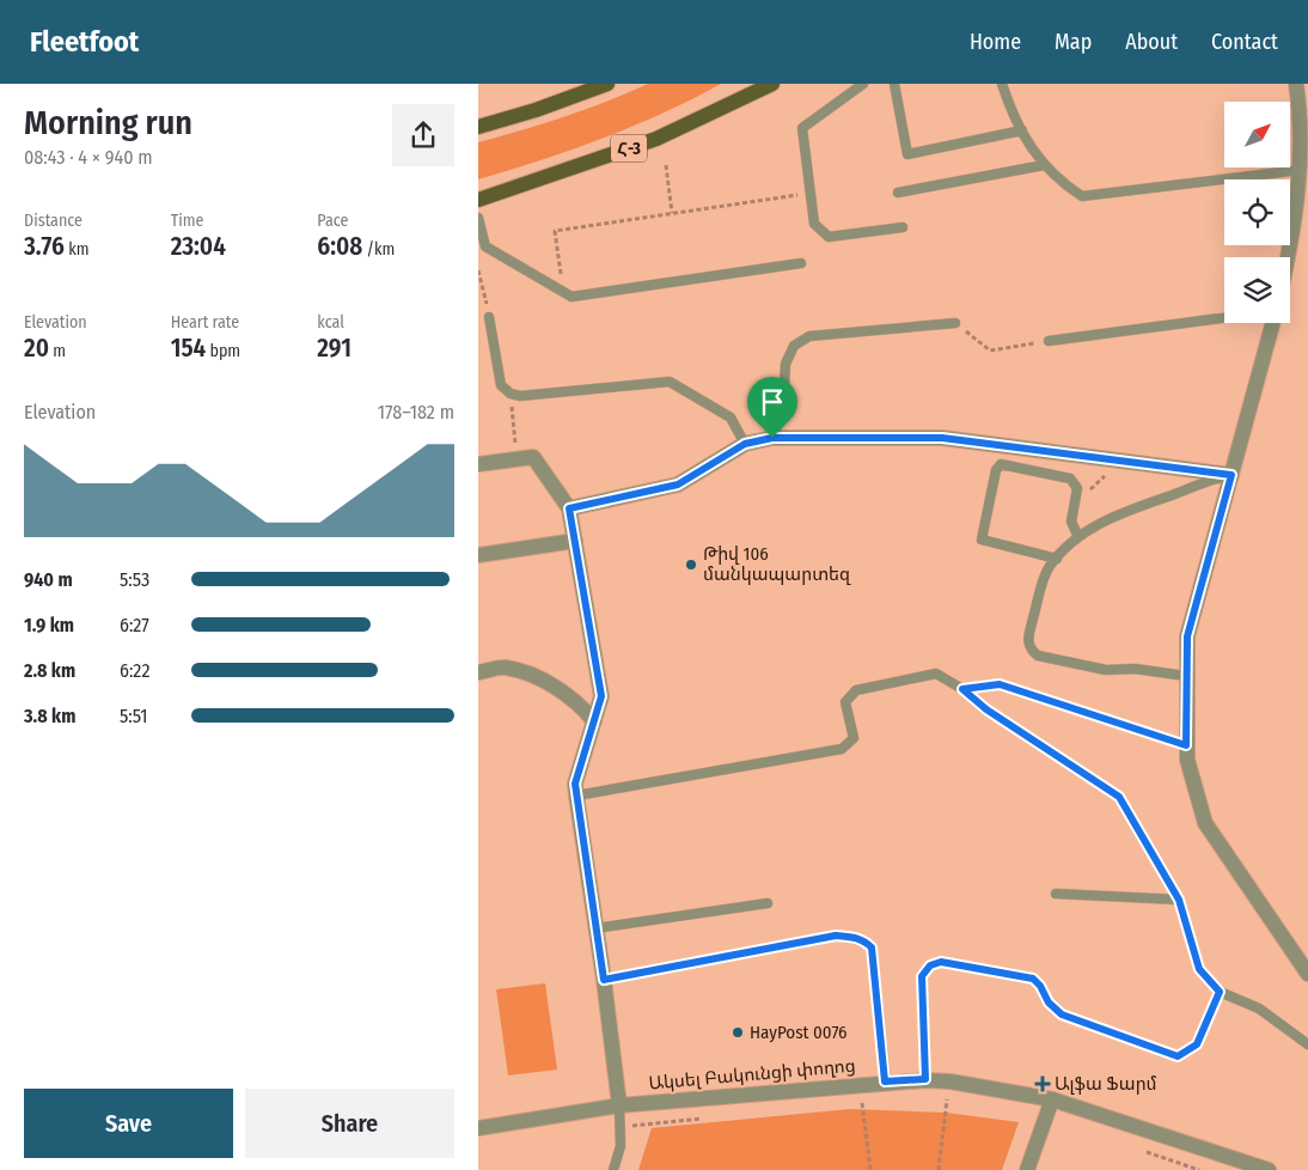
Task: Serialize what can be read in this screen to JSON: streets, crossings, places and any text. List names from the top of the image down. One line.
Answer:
{"streets":{"main road":["Հ-3"],"street":["Ակսել Բակունցի փողոց"]},"places":{"other":["Թիվ 106 մանկապարտեզ","HayPost 0076"],"health":["Ալֆա Ֆարմ"]},"north":"top right","page":{"header":"Fleetfoot","nav":["Home","Map","About","Contact"],"heading":["Morning run","08:43 · 4 × 940 m"],"stats":[["Distance","3.76 km"],["Time","23:04"],["Pace","6:08 /km"],["Elevation","20 m"],["Heart rate","154 bpm"],["kcal","291"]],"chart":["Elevation","178–182 m"],"list":[{"name":"940 m","note":"5:53"},{"name":"1.9 km","note":"6:27"},{"name":"2.8 km","note":"6:22"},{"name":"3.8 km","note":"5:51"}],"buttons":["Save","Share"]}}
